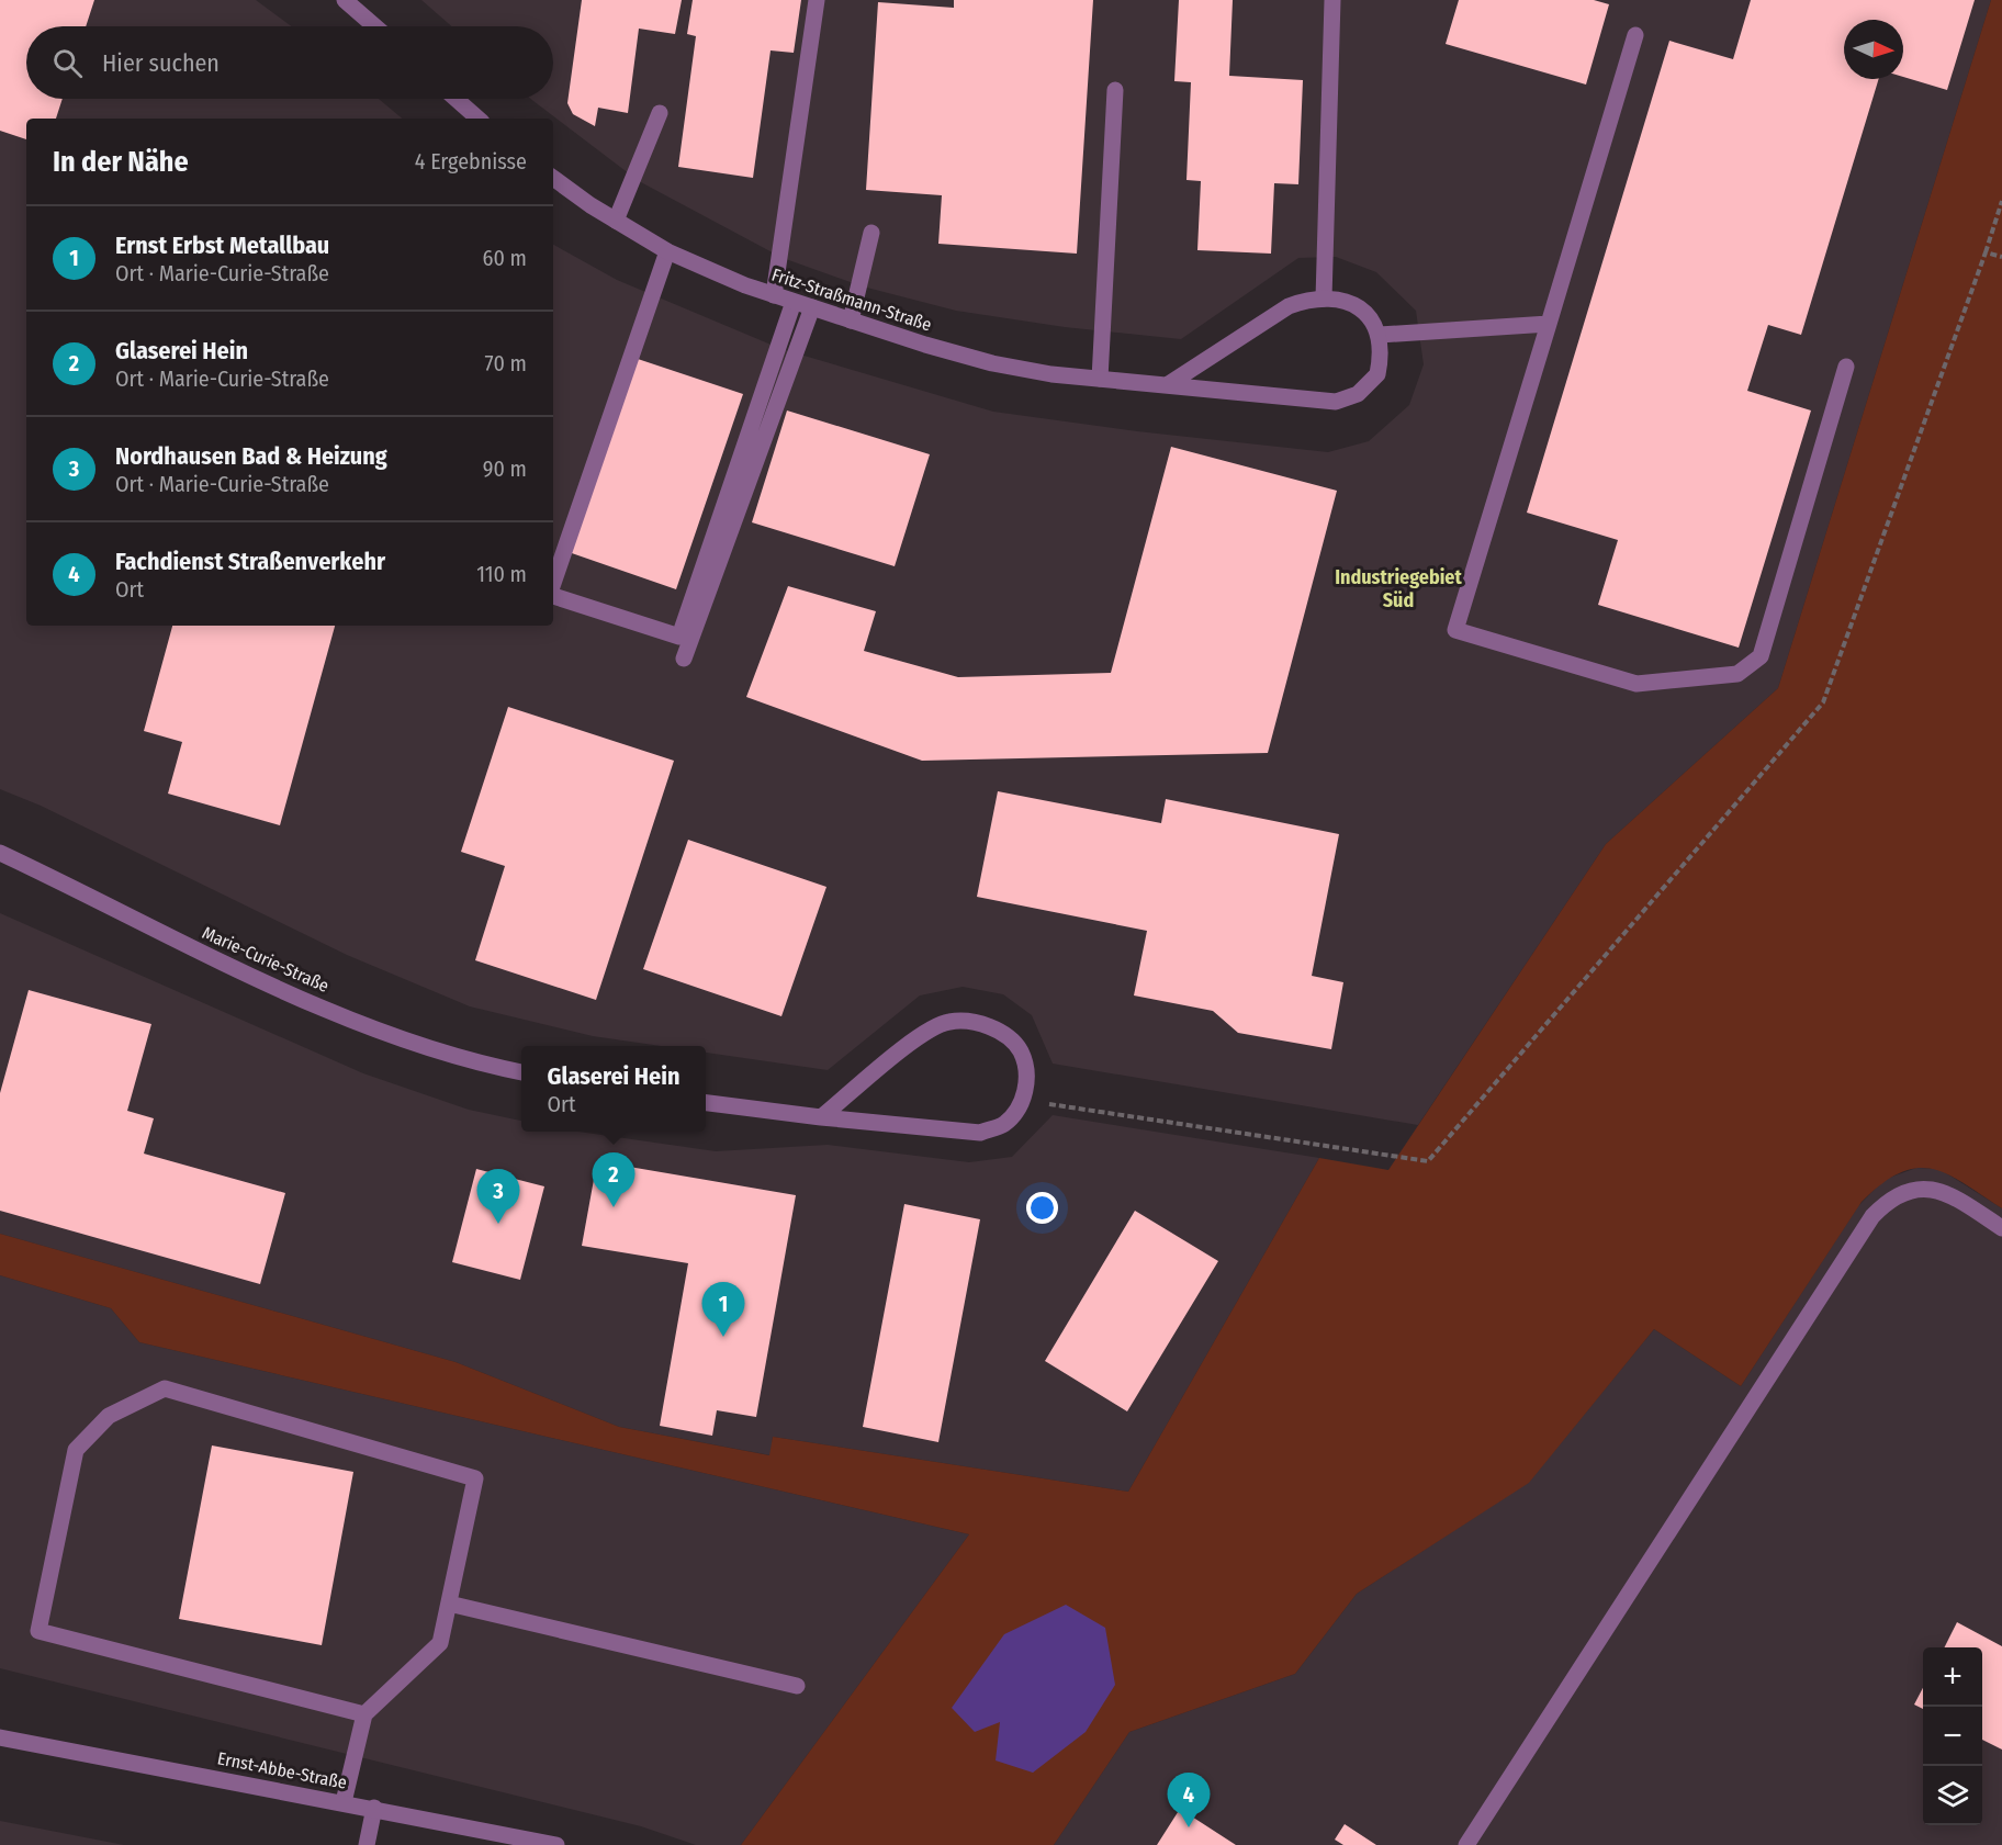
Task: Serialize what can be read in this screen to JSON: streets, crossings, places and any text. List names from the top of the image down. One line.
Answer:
{"streets":{"street":["Fritz-Straßmann-Straße","Marie-Curie-Straße","Ernst-Abbe-Straße"]},"districts":["Industriegebiet Süd"],"north":"right","page":{"search":"Hier suchen","heading":["In der Nähe","4 Ergebnisse"],"list":[{"mark":"1","name":"Ernst Erbst Metallbau","note":"Ort · Marie-Curie-Straße","value":"60 m"},{"mark":"2","name":"Glaserei Hein","note":"Ort · Marie-Curie-Straße","value":"70 m"},{"mark":"3","name":"Nordhausen Bad & Heizung","note":"Ort · Marie-Curie-Straße","value":"90 m"},{"mark":"4","name":"Fachdienst Straßenverkehr","note":"Ort","value":"110 m"}],"popup":["Glaserei Hein","Ort"],"pins":["2","3","1","4"],"map_buttons":["+","−"]}}
